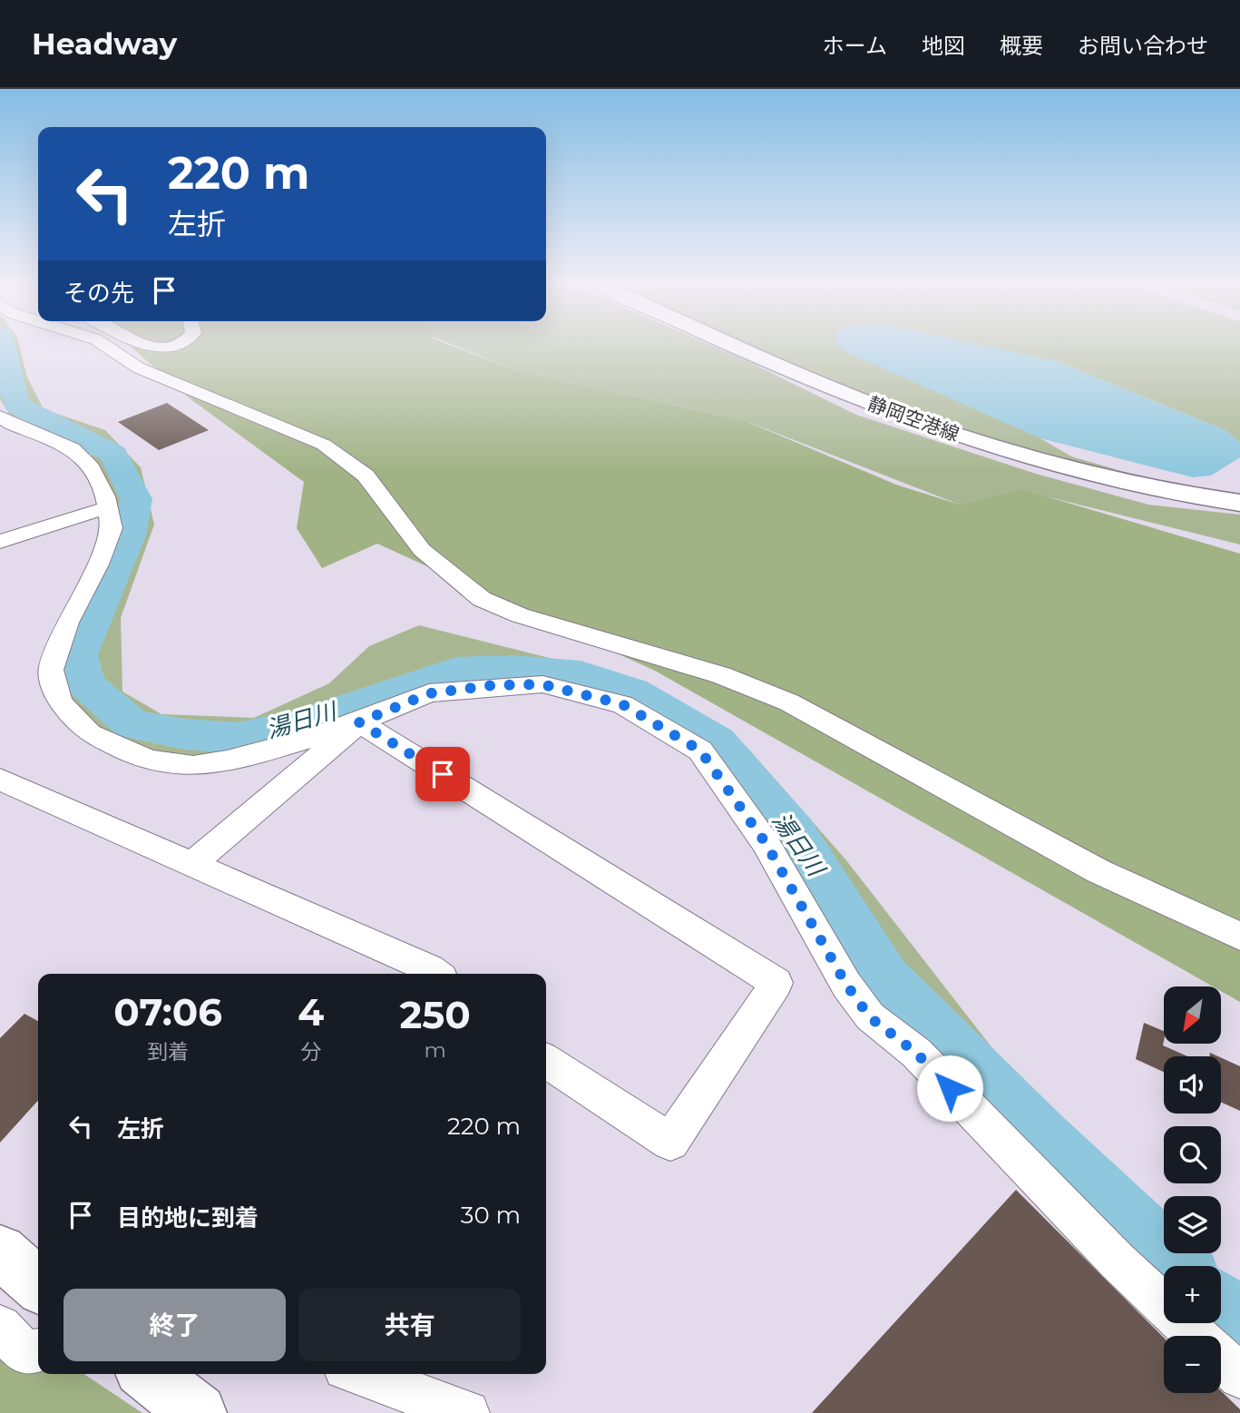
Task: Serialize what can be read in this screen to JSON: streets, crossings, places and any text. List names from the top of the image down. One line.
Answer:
{"streets":{"main road":["静岡空港線"]},"water":["湯日川"],"north":"bottom left","page":{"header":"Headway","nav":["ホーム","地図","概要","お問い合わせ"],"turn":["220 m","左折"],"then":"その先","eta":["07:06","到着","4","分","250","m"],"map_buttons":["+","−"],"list":[{"name":"左折","value":"220 m"},{"name":"目的地に到着","value":"30 m"}],"buttons":["終了","共有"]}}
